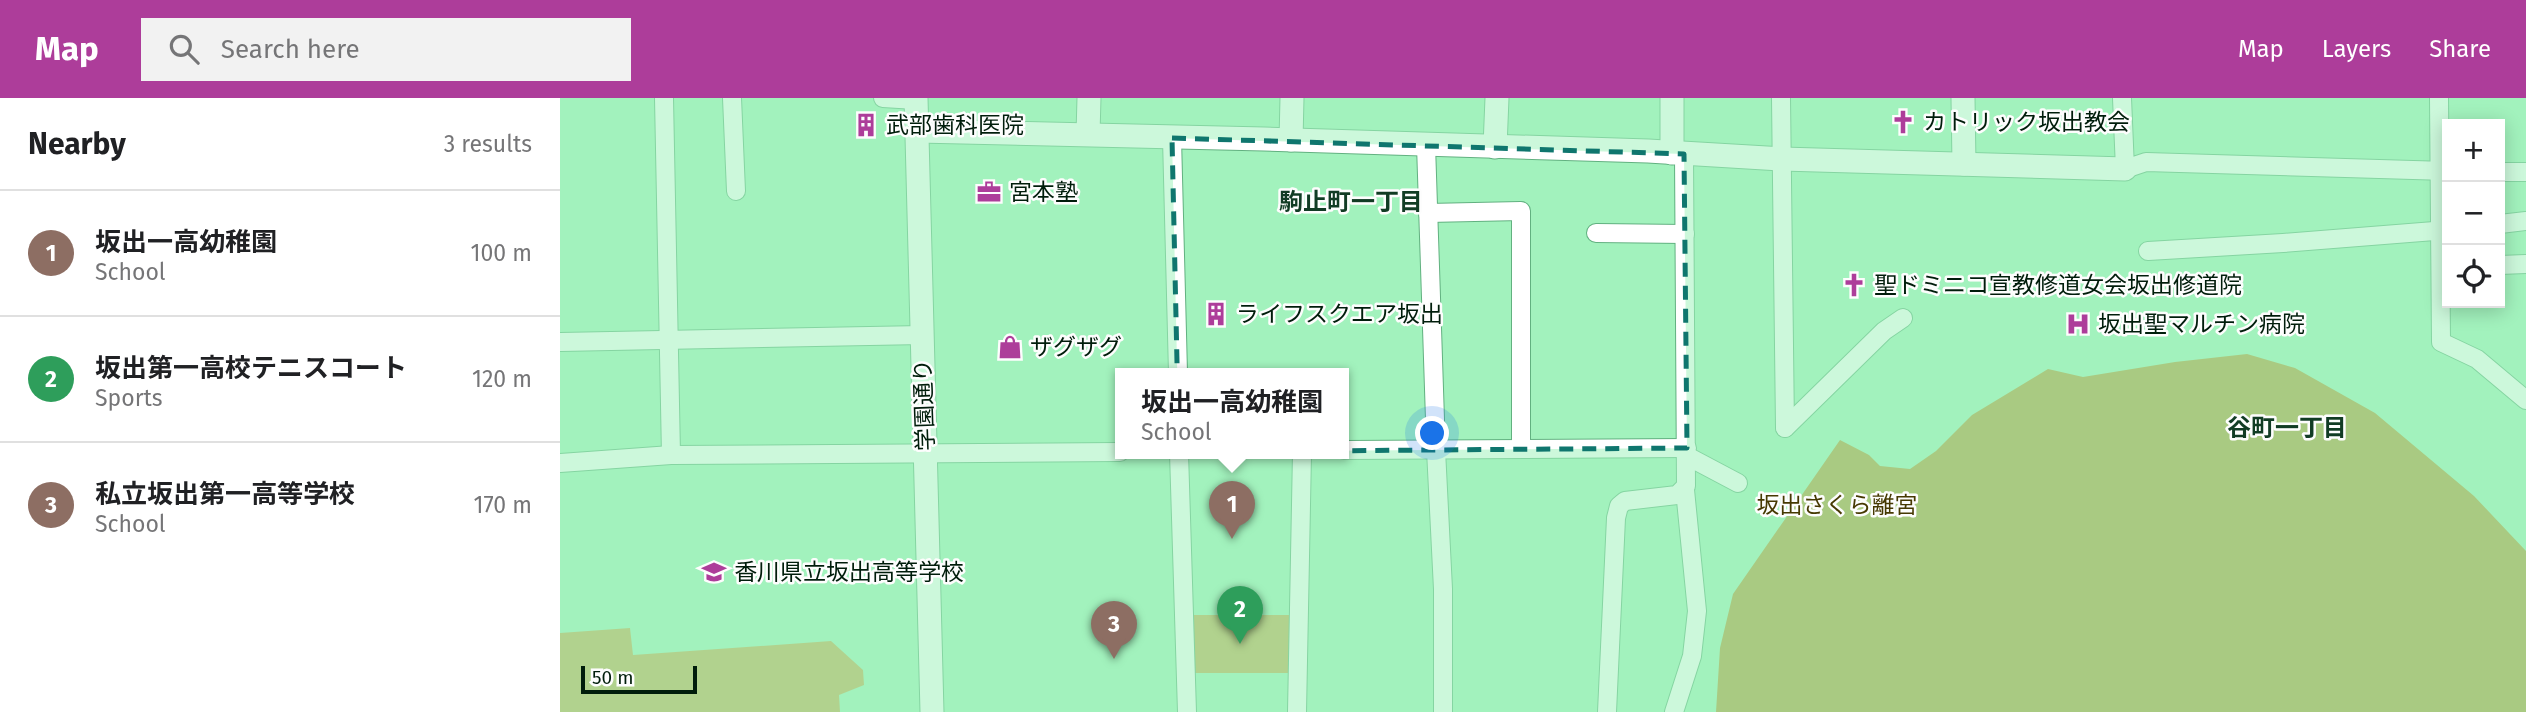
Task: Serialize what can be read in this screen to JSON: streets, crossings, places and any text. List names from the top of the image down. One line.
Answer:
{"streets":{"street":["学園通り"]},"districts":["駒止町一丁目","谷町一丁目"],"parks":["坂出さくら離宮"],"places":{"church":["カトリック坂出教会","聖ドミニコ宣教修道女会坂出修道院"],"building":["武部歯科医院","ライフスクエア坂出"],"office":["宮本塾"],"hospital":["坂出聖マルチン病院"],"shop":["ザグザグ"],"school or university":["香川県立坂出高等学校"]},"scale_bar":"50 m","page":{"header":"Map","search":"Search here","nav":["Map","Layers","Share"],"heading":["Nearby","3 results"],"map_buttons":["+","−"],"list":[{"mark":"1","name":"坂出一高幼稚園","note":"School","value":"100 m"},{"mark":"2","name":"坂出第一高校テニスコート","note":"Sports","value":"120 m"},{"mark":"3","name":"私立坂出第一高等学校","note":"School","value":"170 m"}],"popup":["坂出一高幼稚園","School"],"pins":["1","2","3"],"scale":"50 m"}}
